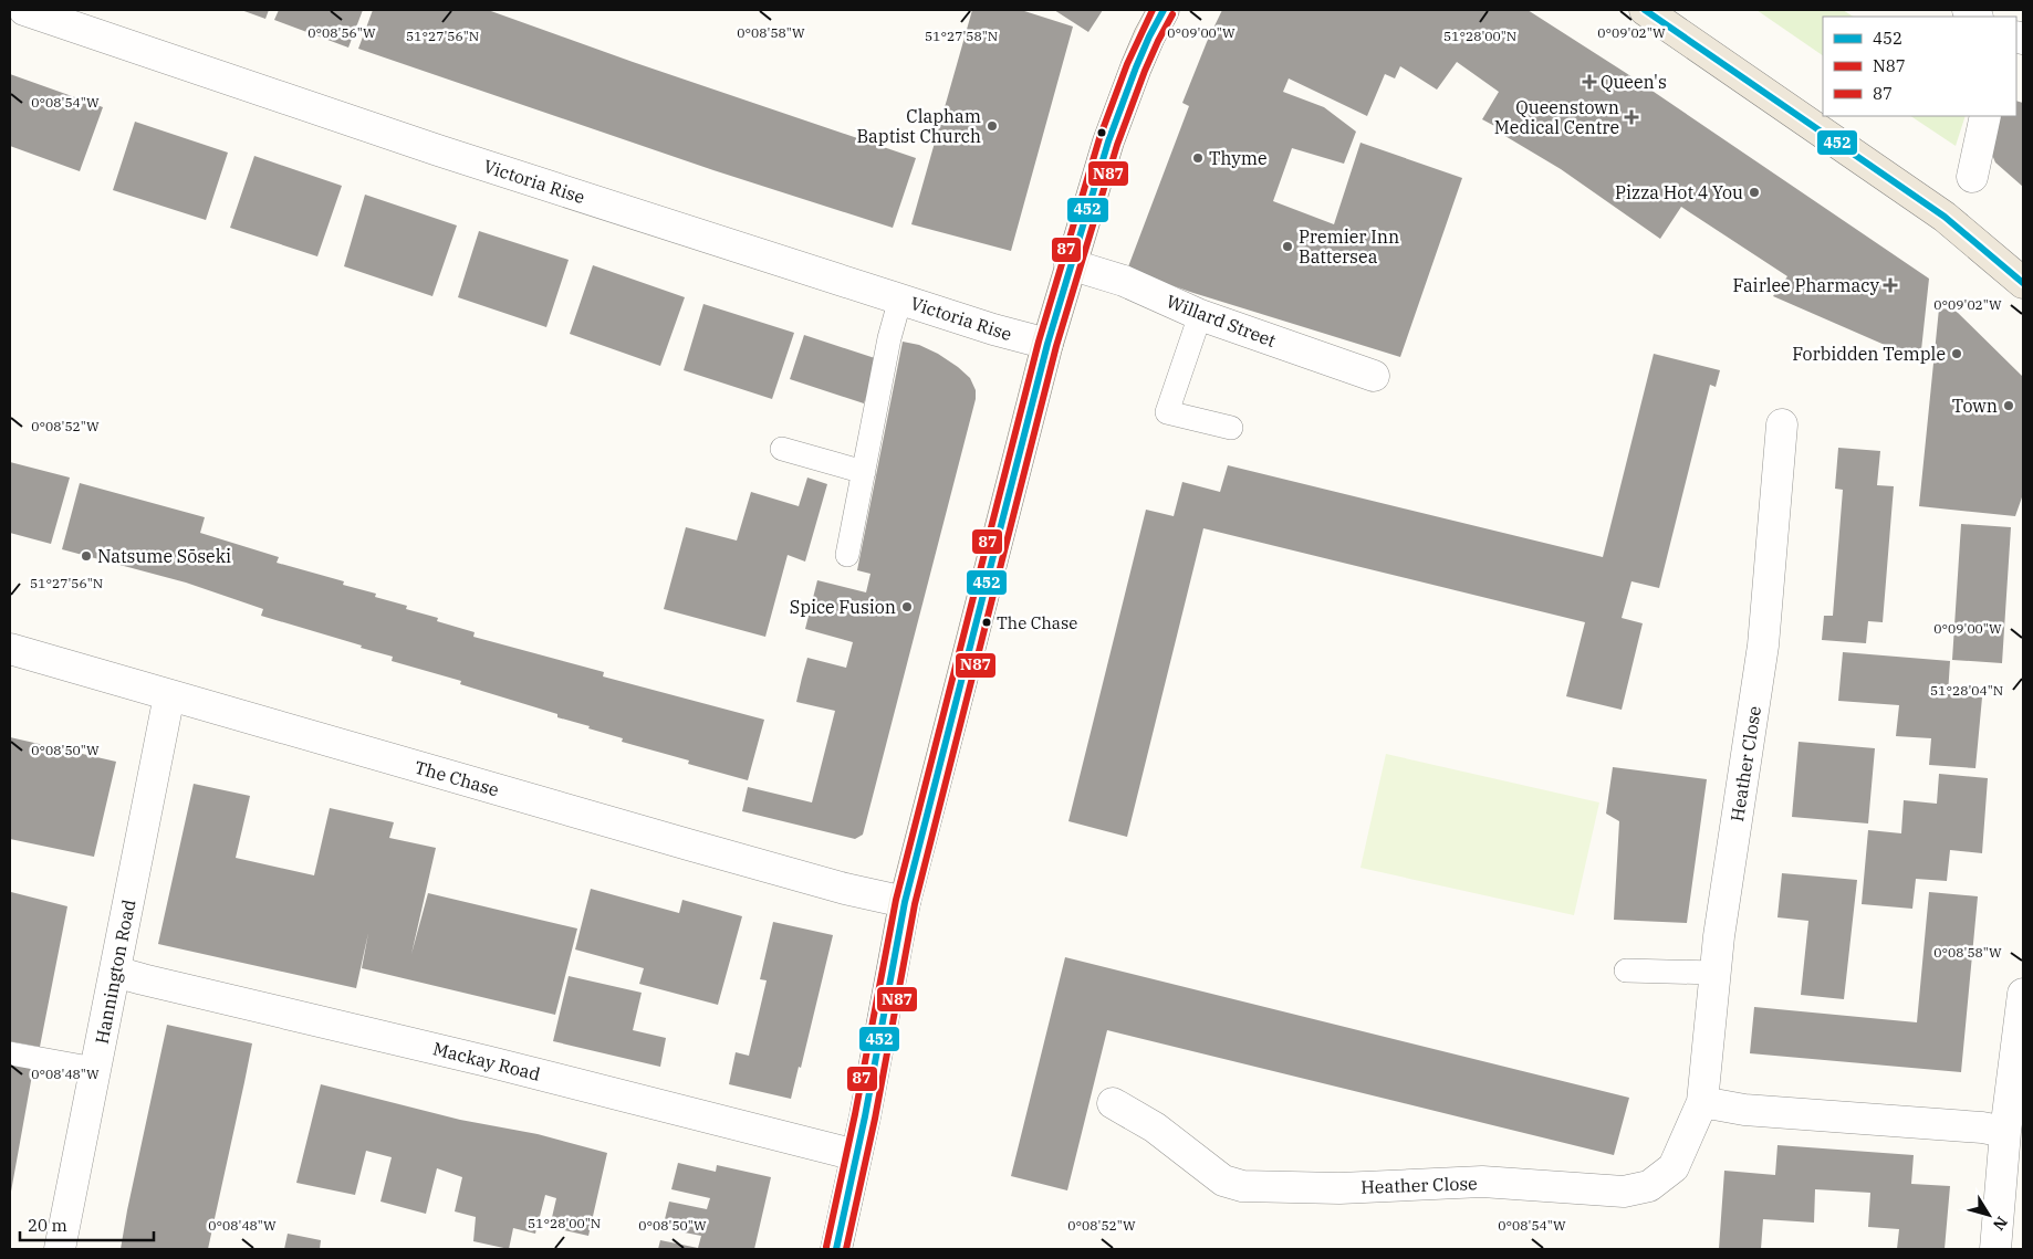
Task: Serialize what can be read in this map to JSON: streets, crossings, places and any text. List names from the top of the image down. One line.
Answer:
{"streets":{"street":["Victoria Rise","Willard Street","Heather Close","The Chase","Hannington Road","Mackay Road"]},"crossings":[["The Chase","Hannington Road"],["Hannington Road","Mackay Road"]],"places":{"health":["Queen's","Queenstown Medical Centre","Fairlee Pharmacy"],"other":["Clapham Baptist Church","Thyme","Pizza Hot 4 You","Premier Inn Battersea","Forbidden Temple","Town","Natsume Sōseki","Spice Fusion","The Chase"]},"lines":["transit line 452","transit line 87","transit line N87"],"legend":["452","N87","87"],"scale_bar":"20 m","north":"bottom right","coordinates":["0°08'56\"W","0°08'58\"W","0°09'02\"W","0°09'00\"W","51°27'56\"N","51°27'58\"N","51°28'00\"N","0°08'54\"W","0°08'52\"W","51°28'04\"N","0°08'50\"W","0°08'48\"W"]}
